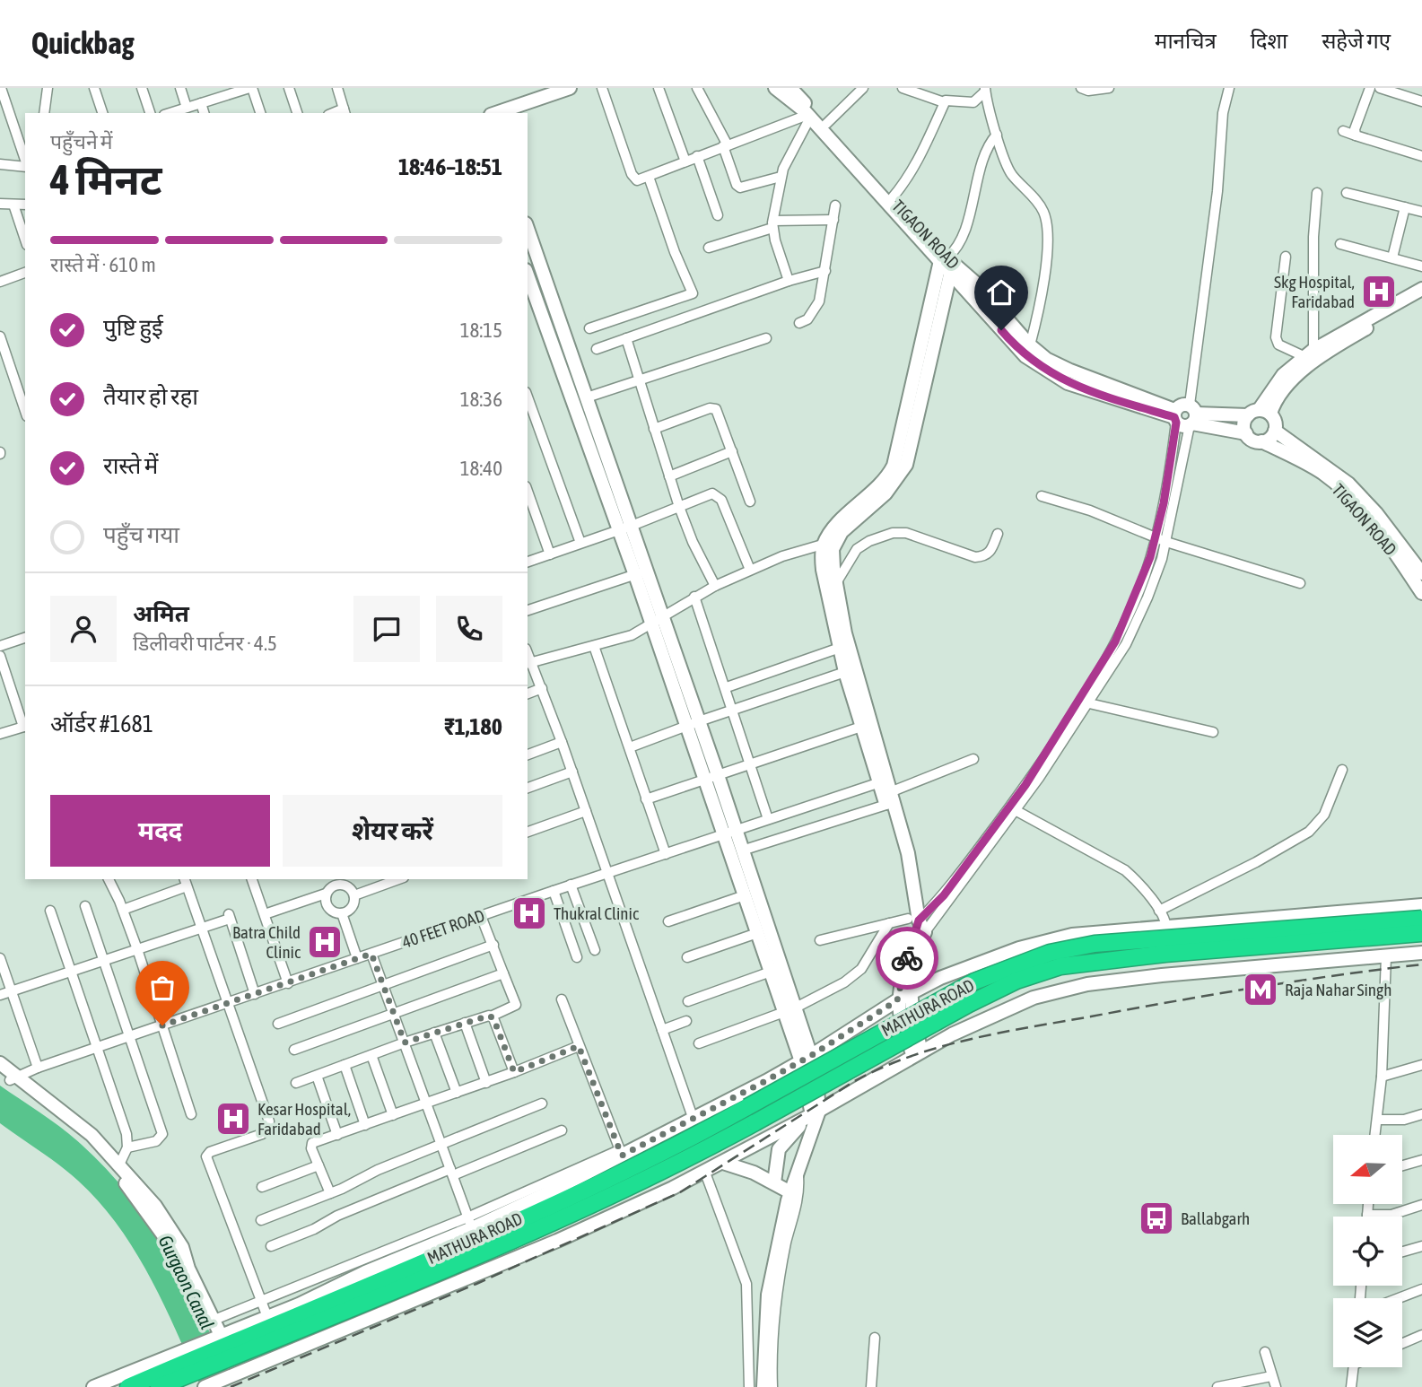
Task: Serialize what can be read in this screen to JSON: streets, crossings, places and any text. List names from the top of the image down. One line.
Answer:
{"streets":{"highway":["MATHURA ROAD"],"street":["TIGAON ROAD","40 FEET ROAD"]},"water":["Gurgaon Canal"],"places":{"hospital":["Skg Hospital, Faridabad","Thukral Clinic","Batra Child Clinic","Kesar Hospital, Faridabad"],"metro station":["Raja Nahar Singh"],"bus stop":["Ballabgarh"]},"north":"left","page":{"header":"Quickbag","nav":["मानचित्र","दिशा","सहेजे गए"],"heading":["4 मिनट","पहुँचने में","18:46–18:51"],"panel":["अमित","डिलीवरी पार्टनर · 4.5","ऑर्डर #1681","₹1,180"],"bar":"रास्ते में · 610 m","list":[["पुष्टि हुई","18:15"],["तैयार हो रहा","18:36"],["रास्ते में","18:40"],"पहुँच गया"],"buttons":["मदद","शेयर करें"]}}
